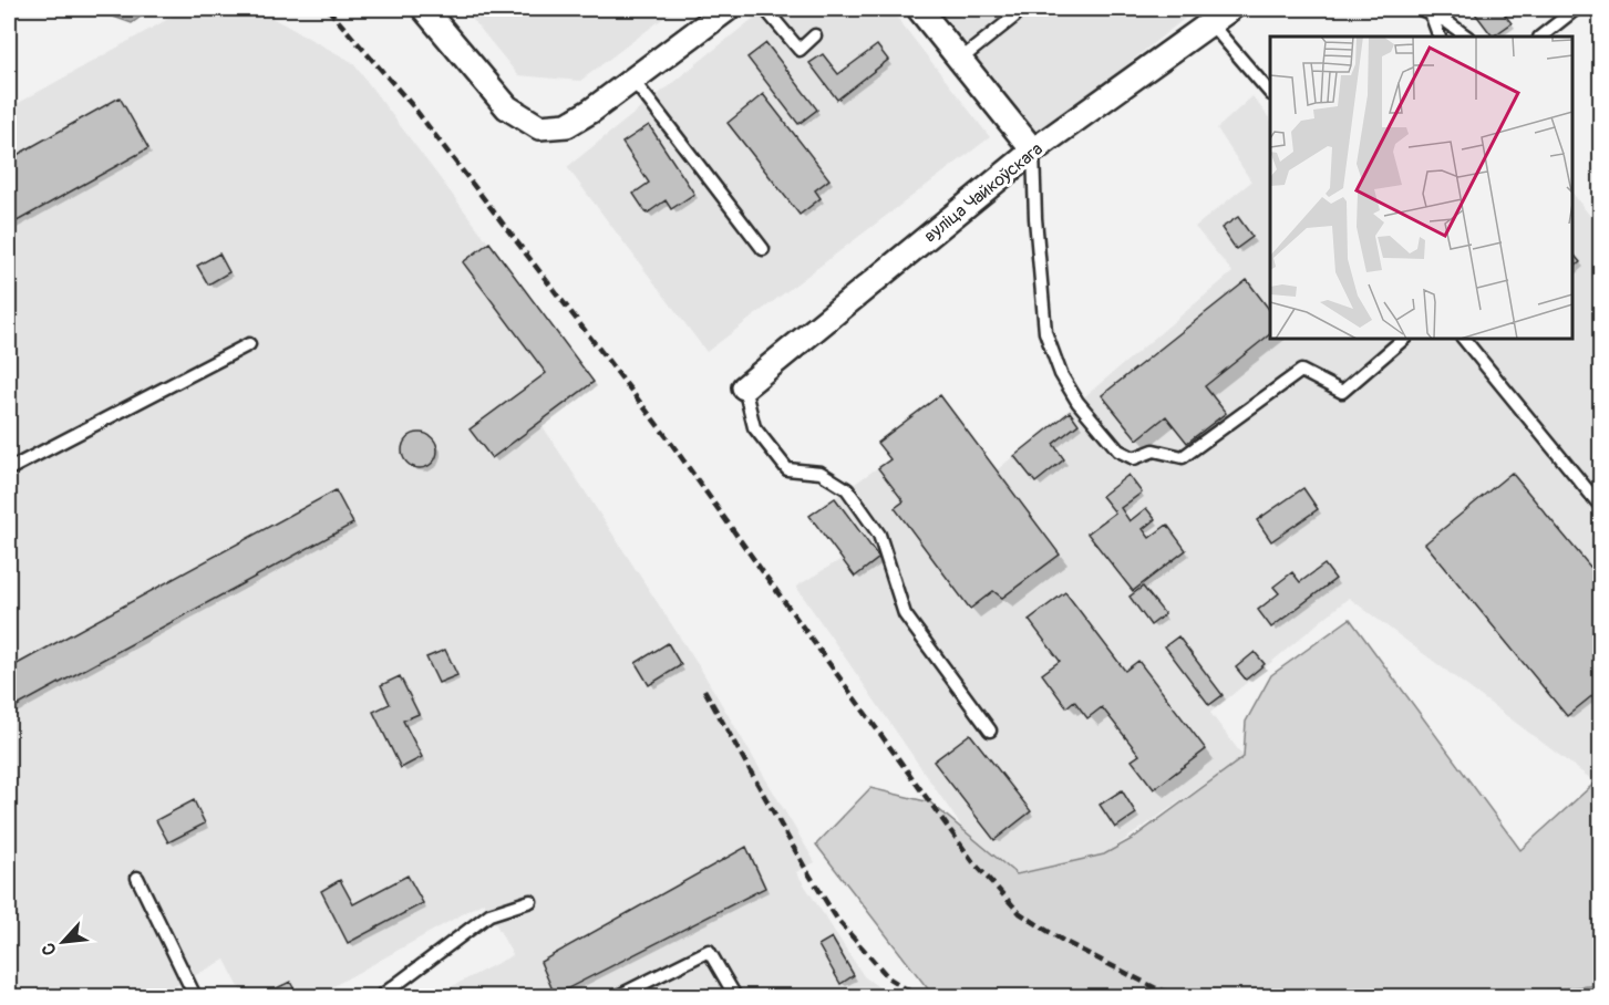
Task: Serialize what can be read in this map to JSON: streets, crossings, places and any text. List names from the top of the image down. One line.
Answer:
{"streets":{"street":["вуліца Чайкоўскага"]},"north":"bottom left"}
